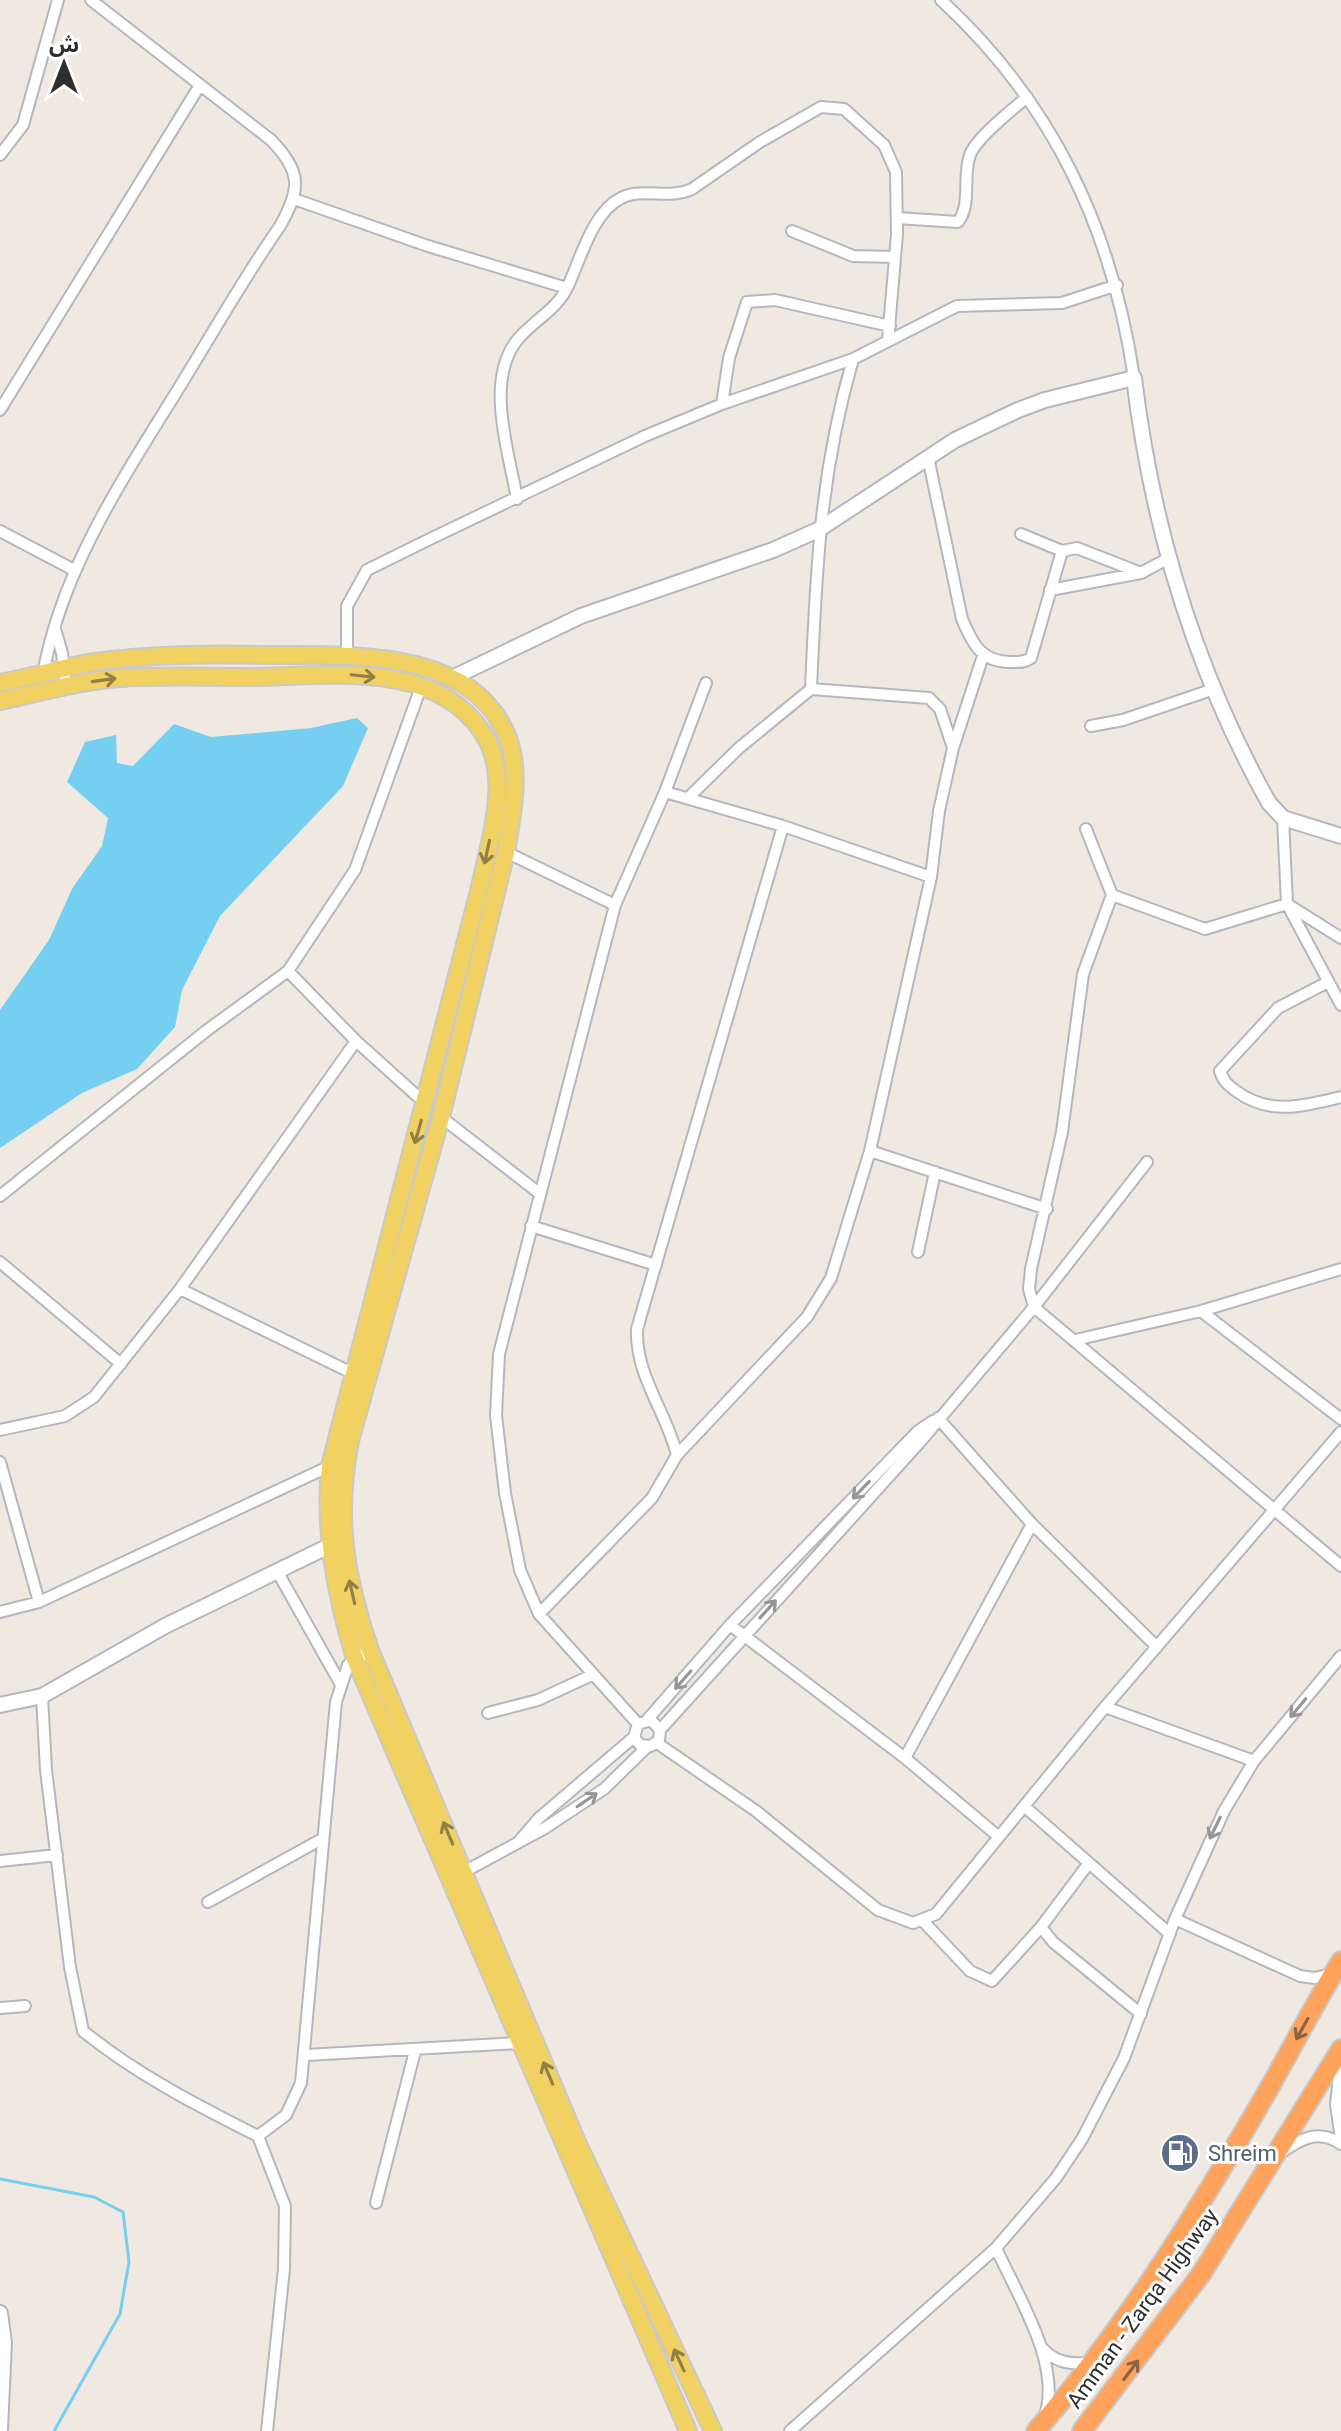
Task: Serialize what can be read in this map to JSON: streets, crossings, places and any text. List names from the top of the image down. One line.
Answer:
{"streets":{"highway":["Amman - Zarqa Highway"]},"places":{"fuel station":["Shreim"]},"north":"top"}
